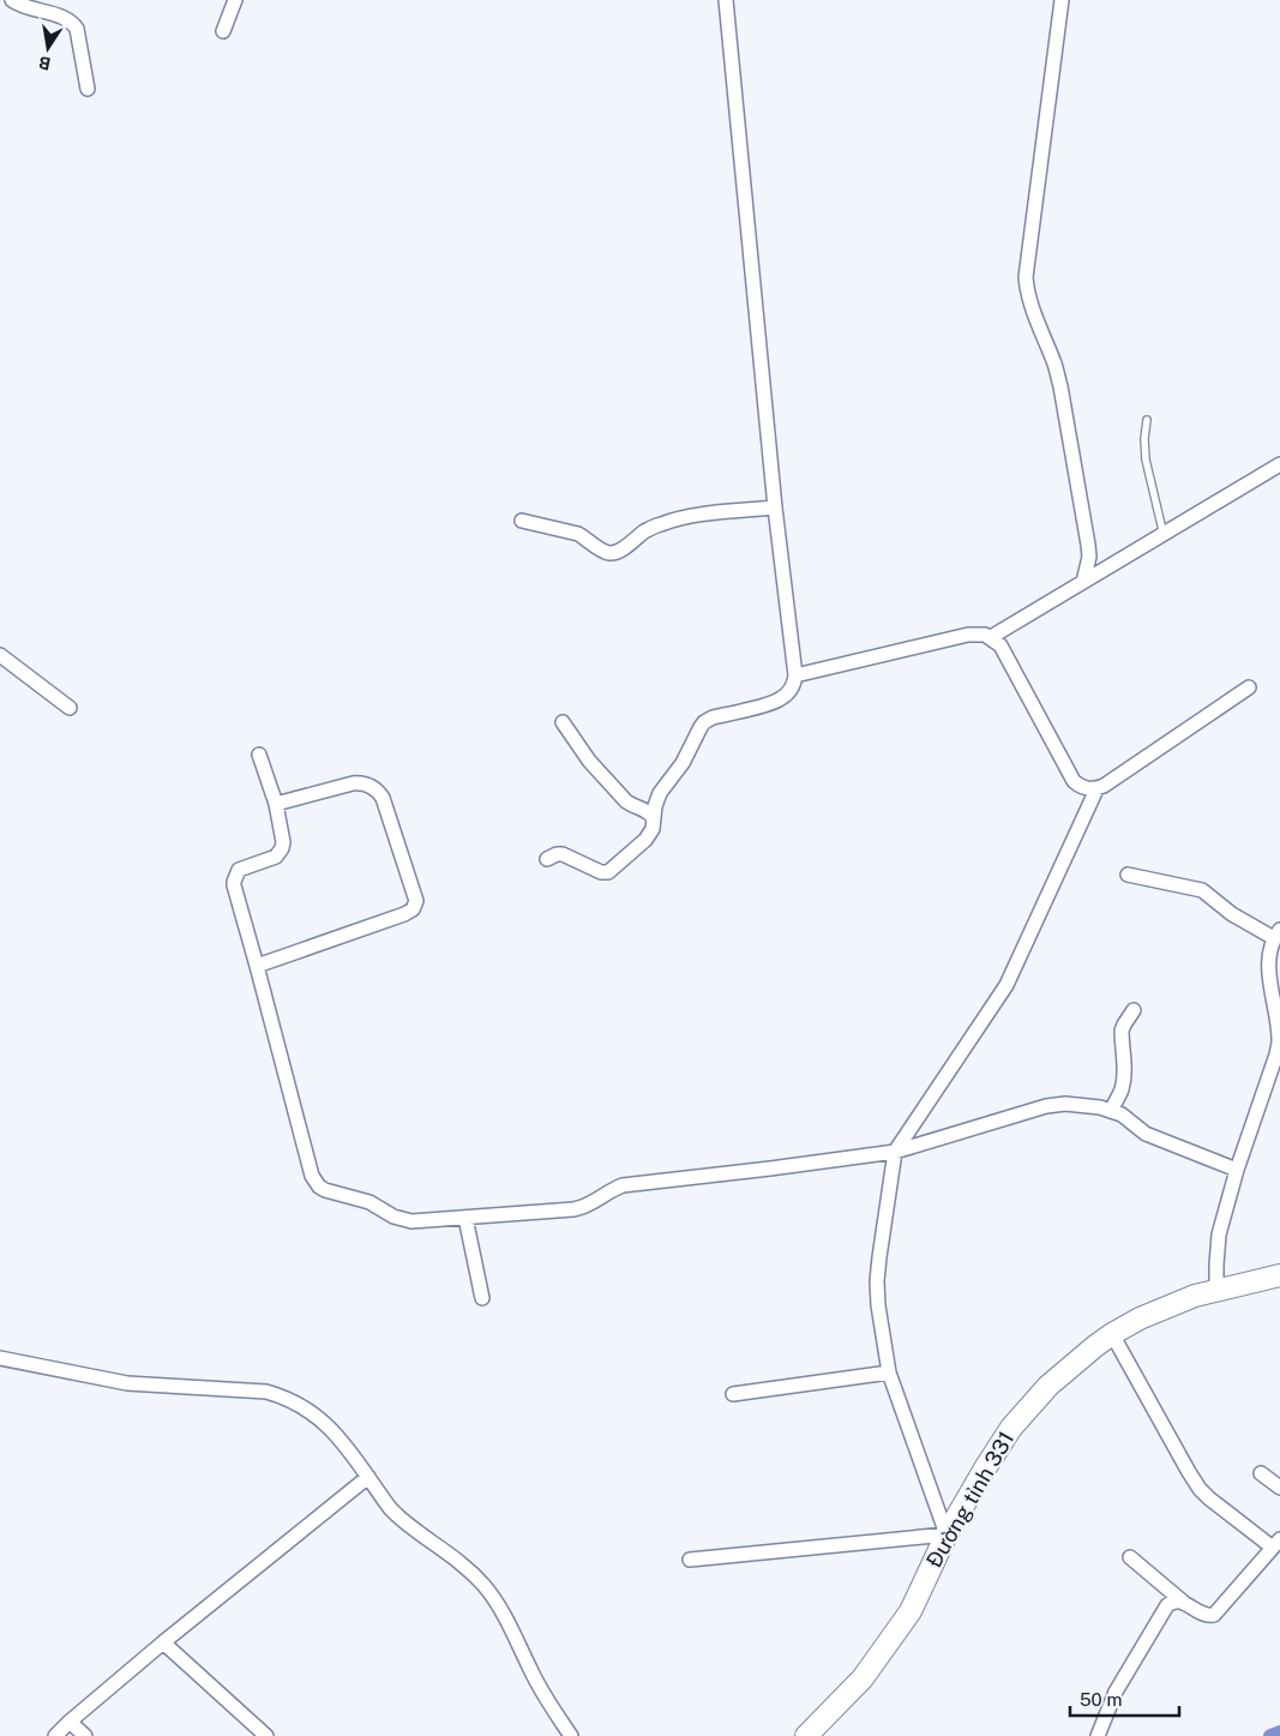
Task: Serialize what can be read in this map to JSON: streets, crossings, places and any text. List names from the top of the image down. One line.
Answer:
{"streets":{"main road":["Đường tỉnh 331"]},"scale_bar":"50 m","north":"bottom"}
